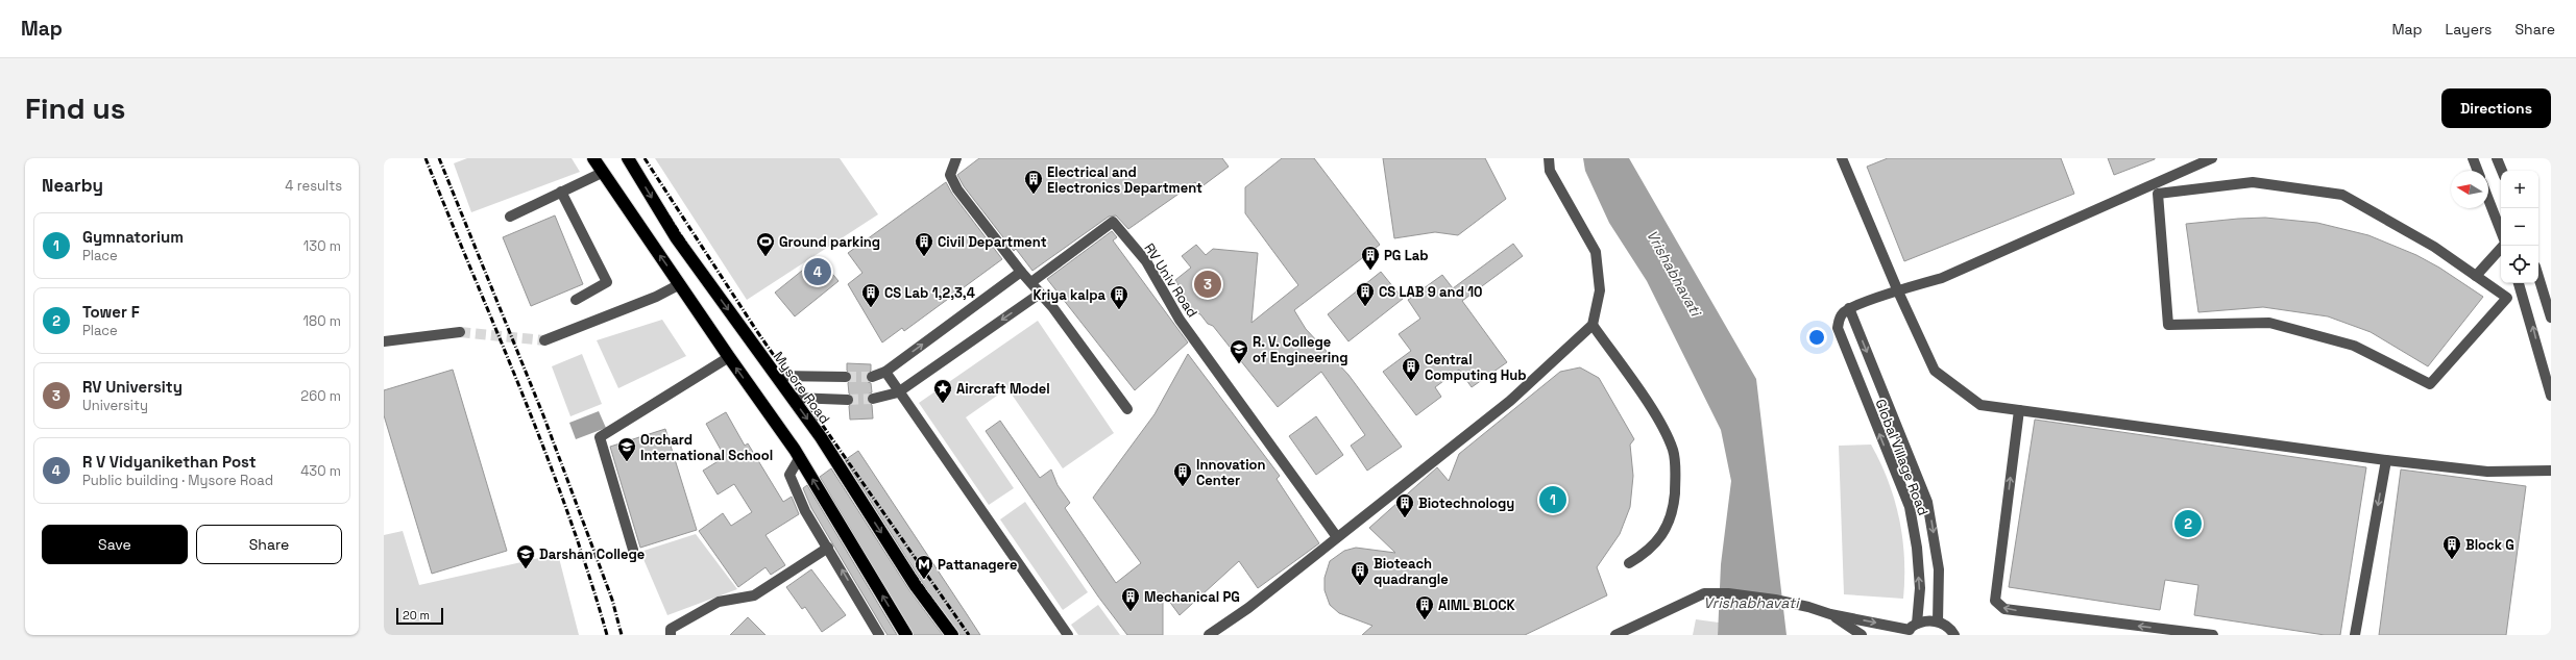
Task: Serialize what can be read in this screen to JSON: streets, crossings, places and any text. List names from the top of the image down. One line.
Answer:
{"streets":{"highway":["Mysore Road"],"street":["RV Univ Road","Global Village Road"]},"water":["Vrishabhavati"],"places":{"building":["Electrical and Electronics Department","Civil Department","PG Lab","CS LAB 9 and 10","CS Lab 1,2,3,4","Kriya kalpa","Central Computing Hub","Innovation Center","Biotechnology","Block G","Bioteach quadrangle","Mechanical PG","AIML BLOCK"],"sports":["Ground parking"],"school or university":["R. V. College of Engineering","Orchard International School","Darshan College"],"place":["Aircraft Model"],"metro station":["Pattanagere"]},"scale_bar":"20 m","north":"left","page":{"header":"Map","nav":["Map","Layers","Share"],"buttons":["Directions",["Save","Share"]],"title":"Find us","heading":["Nearby","4 results"],"map_buttons":["+","−"],"list":[{"mark":"1","name":"Gymnatorium","note":"Place","value":"130 m"},{"mark":"2","name":"Tower F","note":"Place","value":"180 m"},{"mark":"3","name":"RV University","note":"University","value":"260 m"},{"mark":"4","name":"R V Vidyanikethan Post","note":"Public building · Mysore Road","value":"430 m"}],"pins":["4","3","1","2"],"scale":"20 m"}}
